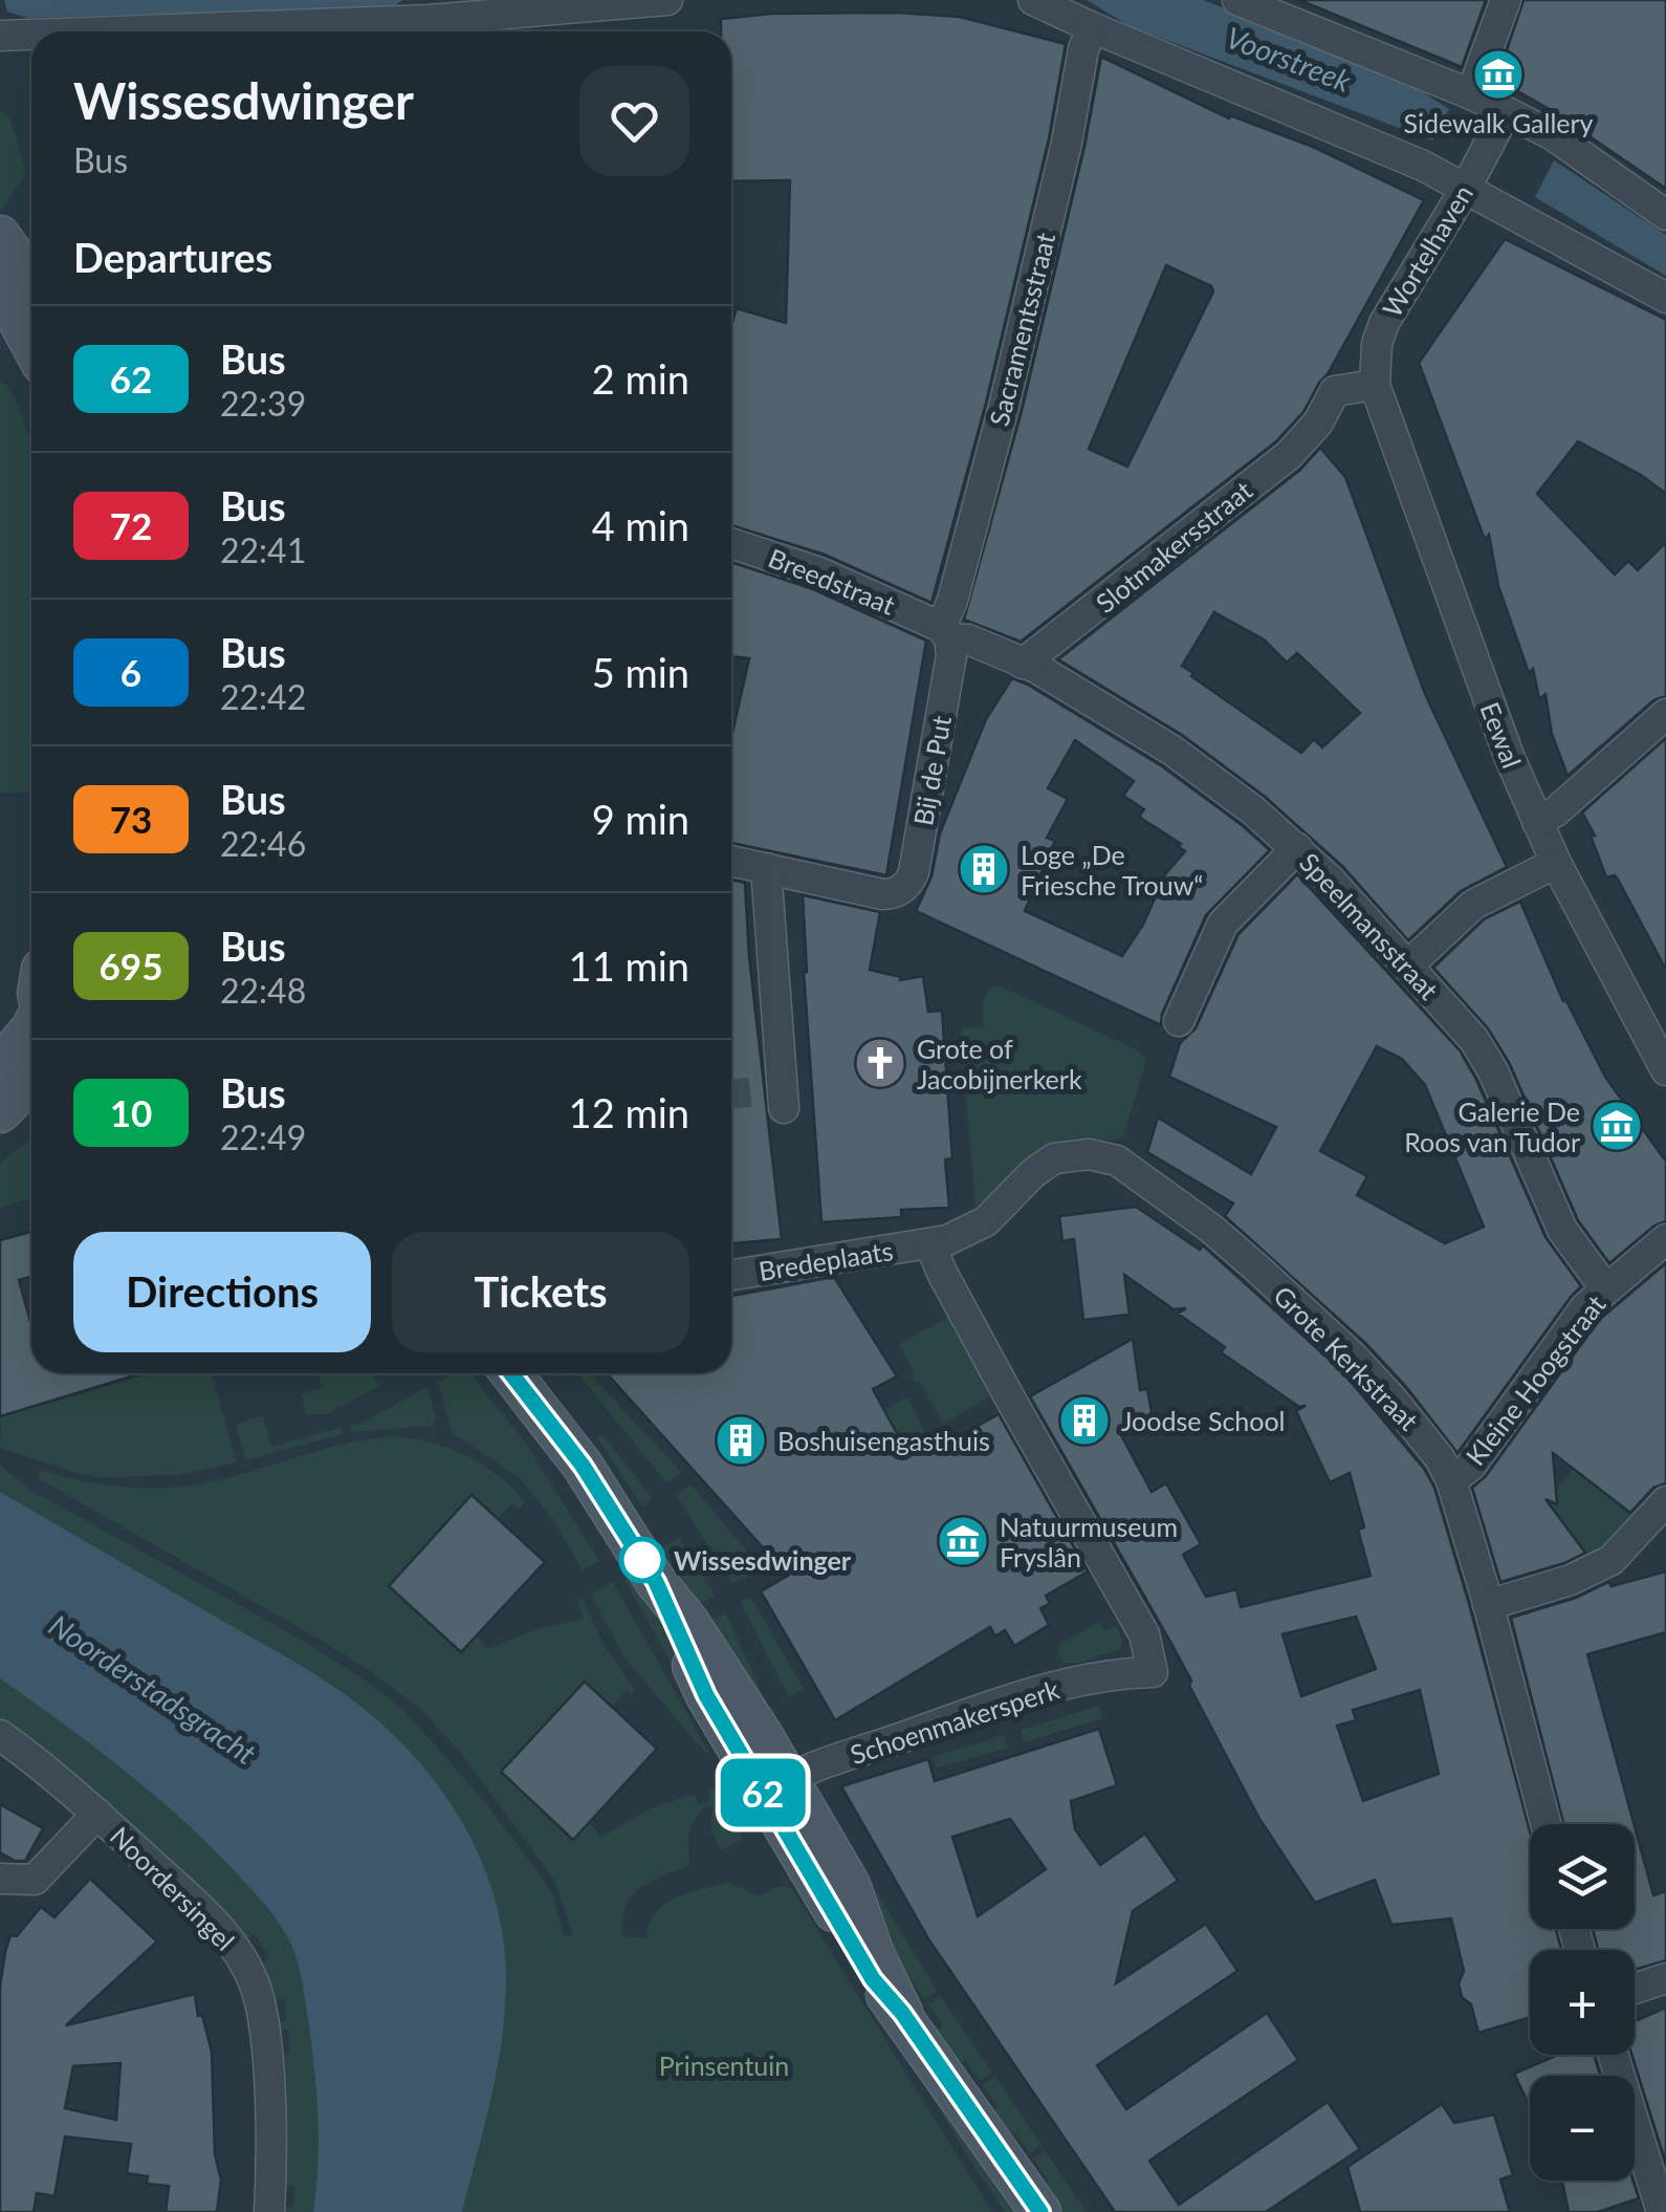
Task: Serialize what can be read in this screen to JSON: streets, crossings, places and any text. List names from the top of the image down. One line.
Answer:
{"streets":{"street":["Wortelhaven","Sacramentsstraat","Slotmakersstraat","Breedstraat","Eewal","Bij de Put","Speelmansstraat","Bredeplaats","Grote Kerkstraat","Kleine Hoogstraat","Schoenmakersperk","Noordersingel"]},"crossings":[["Wortelhaven","Slotmakersstraat"],["Wortelhaven","Eewal"],["Sacramentsstraat","Breedstraat"],["Sacramentsstraat","Bij de Put"],["Slotmakersstraat","Eewal"],["Slotmakersstraat","Speelmansstraat"],["Breedstraat","Bij de Put"],["Speelmansstraat","Kleine Hoogstraat"],["Bredeplaats","Grote Kerkstraat"],["Bredeplaats","Schoenmakersperk"],["Grote Kerkstraat","Kleine Hoogstraat"],["Grote Kerkstraat","Schoenmakersperk"]],"water":["Voorstreek","Noorderstadsgracht"],"parks":["Prinsentuin"],"places":{"museum":["Sidewalk Gallery","Galerie De Roos van Tudor","Natuurmuseum Fryslân"],"building":["Loge „De Friesche Trouw“","Joodse School","Boshuisengasthuis"],"church":["Grote of Jacobijnerkerk"],"other":["Wissesdwinger"]},"lines":["bus line 62"],"page":{"on_map":"62","heading":[["Wissesdwinger","Bus"],"Departures"],"list":[{"mark":"62","name":"Bus","note":"22:39","value":"2 min"},{"mark":"72","name":"Bus","note":"22:41","value":"4 min"},{"mark":"6","name":"Bus","note":"22:42","value":"5 min"},{"mark":"73","name":"Bus","note":"22:46","value":"9 min"},{"mark":"695","name":"Bus","note":"22:48","value":"11 min"},{"mark":"10","name":"Bus","note":"22:49","value":"12 min"}],"buttons":["Directions","Tickets"],"map_buttons":["+","−"]}}
